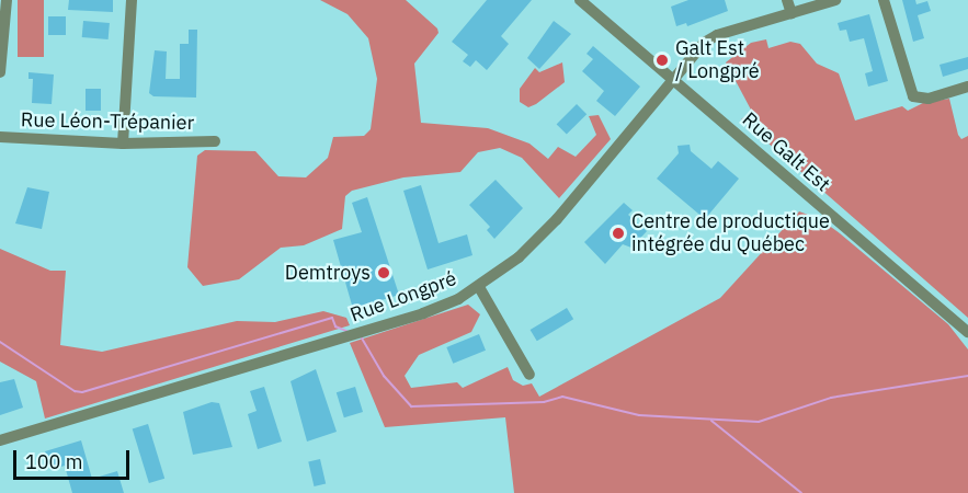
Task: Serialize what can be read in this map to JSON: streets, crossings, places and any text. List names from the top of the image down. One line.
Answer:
{"streets":{"street":["Rue Léon-Trépanier","Rue Galt Est","Rue Longpré"]},"crossings":[["Rue Galt Est","Rue Longpré"]],"places":["Galt Est / Longpré","Centre de productique intégrée du Québec","Demtroys"],"scale_bar":"100 m"}
